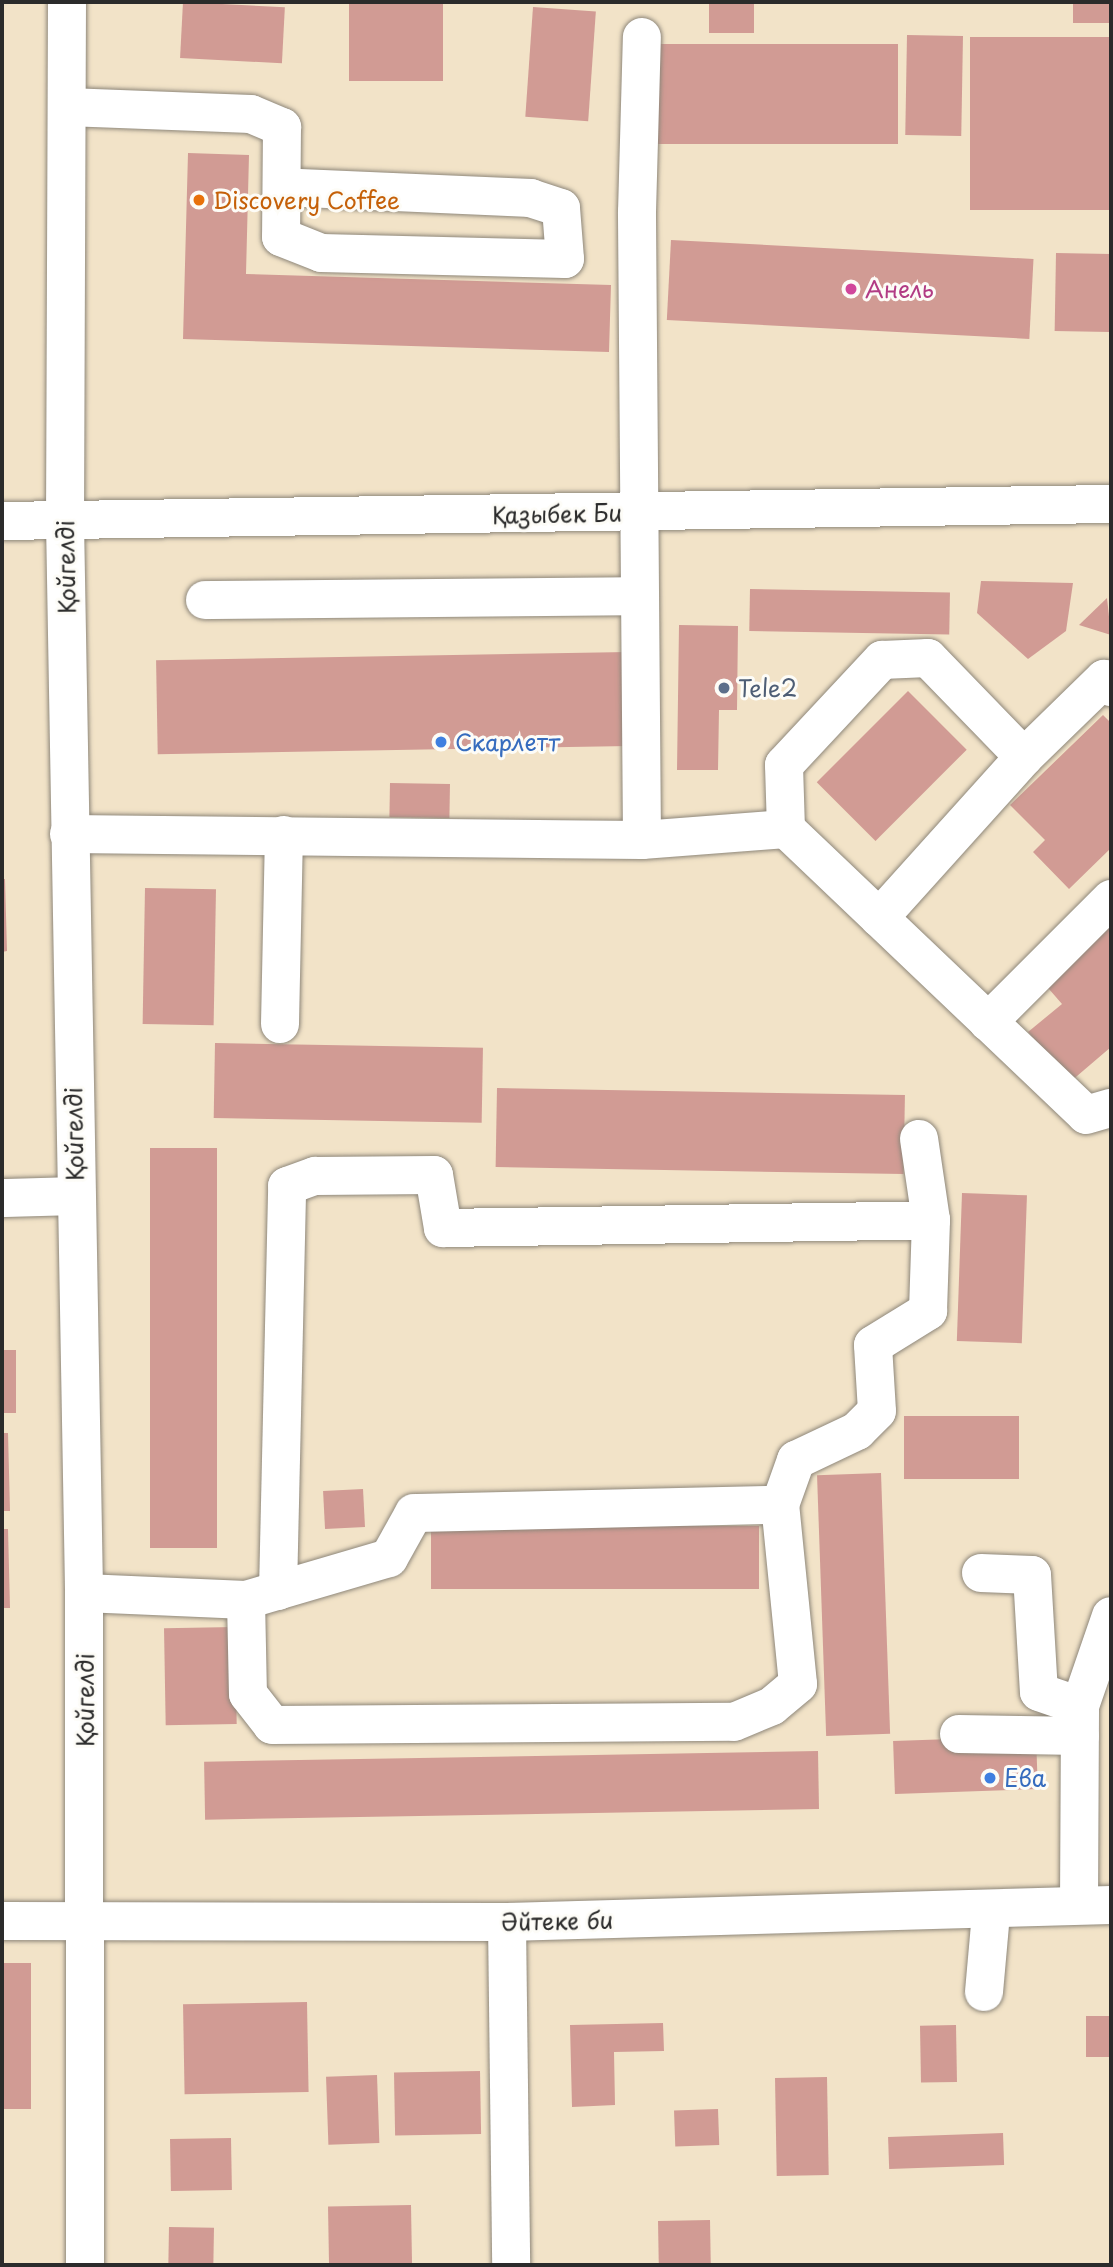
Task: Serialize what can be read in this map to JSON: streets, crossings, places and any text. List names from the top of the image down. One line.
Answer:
{"streets":{"street":["Қазыбек Би","Қойгелді","Әйтеке би"]},"crossings":[["Қазыбек Би","Қойгелді"],["Қойгелді","Әйтеке би"]],"places":["Discovery Coffee","Анель","Tele2","Скарлетт","Ева"]}
